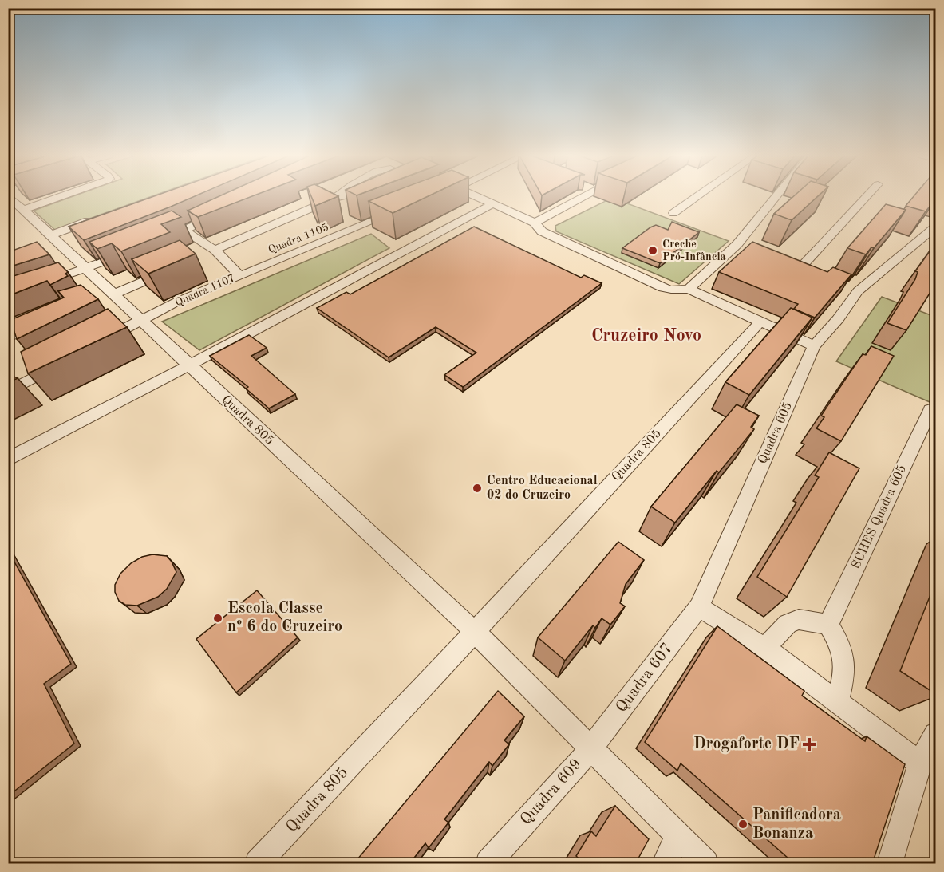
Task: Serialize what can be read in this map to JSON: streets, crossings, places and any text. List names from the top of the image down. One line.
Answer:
{"streets":{"street":["Quadra 1105","Quadra 1107","Quadra 805","Quadra 605","SCHES Quadra 605","Quadra 607","Quadra 609"]},"crossings":[["Quadra 1105","Quadra 1107"],["Quadra 1107","Quadra 805"],["Quadra 605","Quadra 607"],["Quadra 607","Quadra 609"]],"districts":["Cruzeiro Novo"],"places":{"other":["Creche Pró-Infância","Centro Educacional 02 do Cruzeiro","Escola Classe nº 6 do Cruzeiro","Panificadora Bonanza"],"health":["Drogaforte DF"]}}
